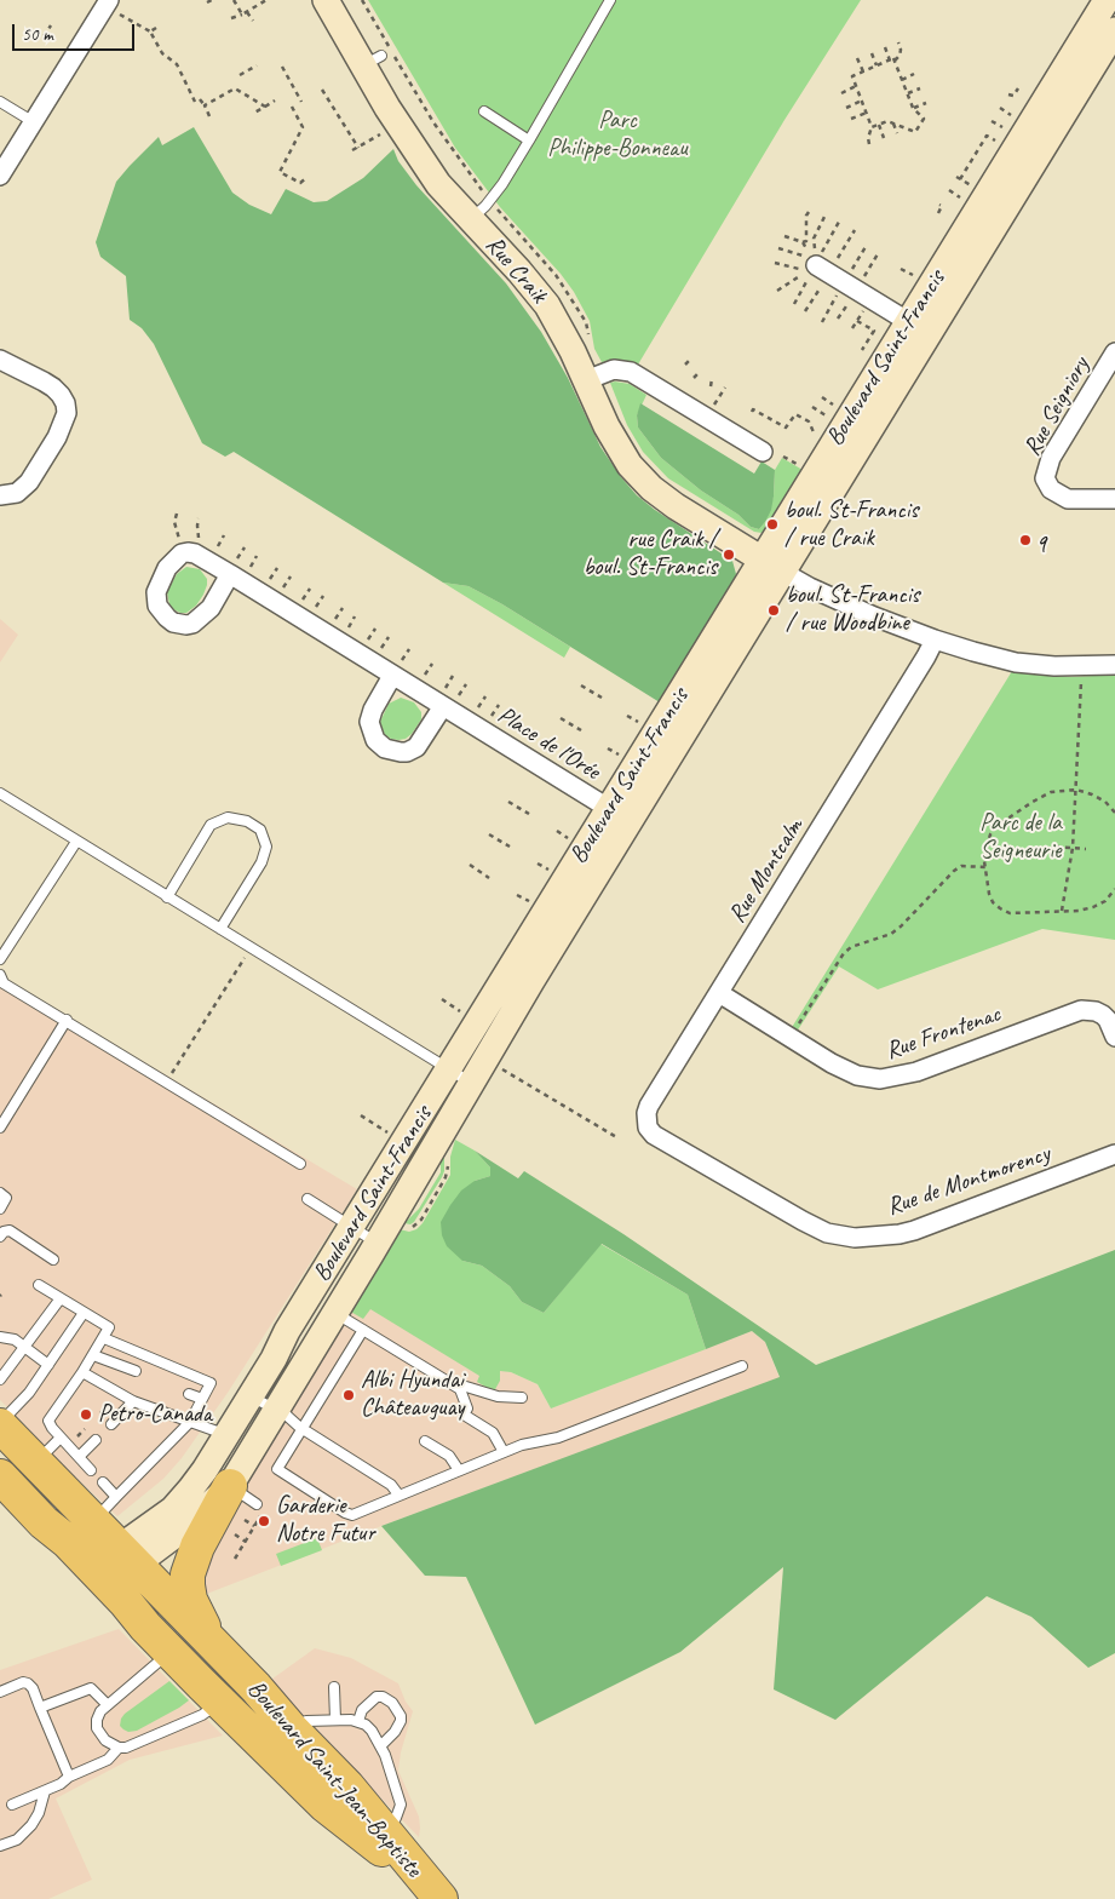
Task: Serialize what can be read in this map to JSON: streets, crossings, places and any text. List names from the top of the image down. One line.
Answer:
{"streets":{"highway":["Boulevard Saint-Jean-Baptiste"],"street":["Rue Craik","Boulevard Saint-Francis","Rue Seigniory","Place de l'Orée","Rue Montcalm","Rue Frontenac","Rue de Montmorency"]},"crossings":[["Rue Craik","Boulevard Saint-Francis"],["Boulevard Saint-Francis","Place de l'Orée"],["Boulevard Saint-Francis","Boulevard Saint-Jean-Baptiste"],["Rue Montcalm","Rue Frontenac"],["Rue Montcalm","Rue de Montmorency"]],"parks":["Parc Philippe-Bonneau","Parc de la Seigneurie"],"places":["boul. St-Francis / rue Craik","q","rue Craik / boul. St-Francis","boul. St-Francis / rue Woodbine","Albi Hyundai Châteauguay","Petro-Canada","Garderie Notre Futur"],"scale_bar":"50 m"}
